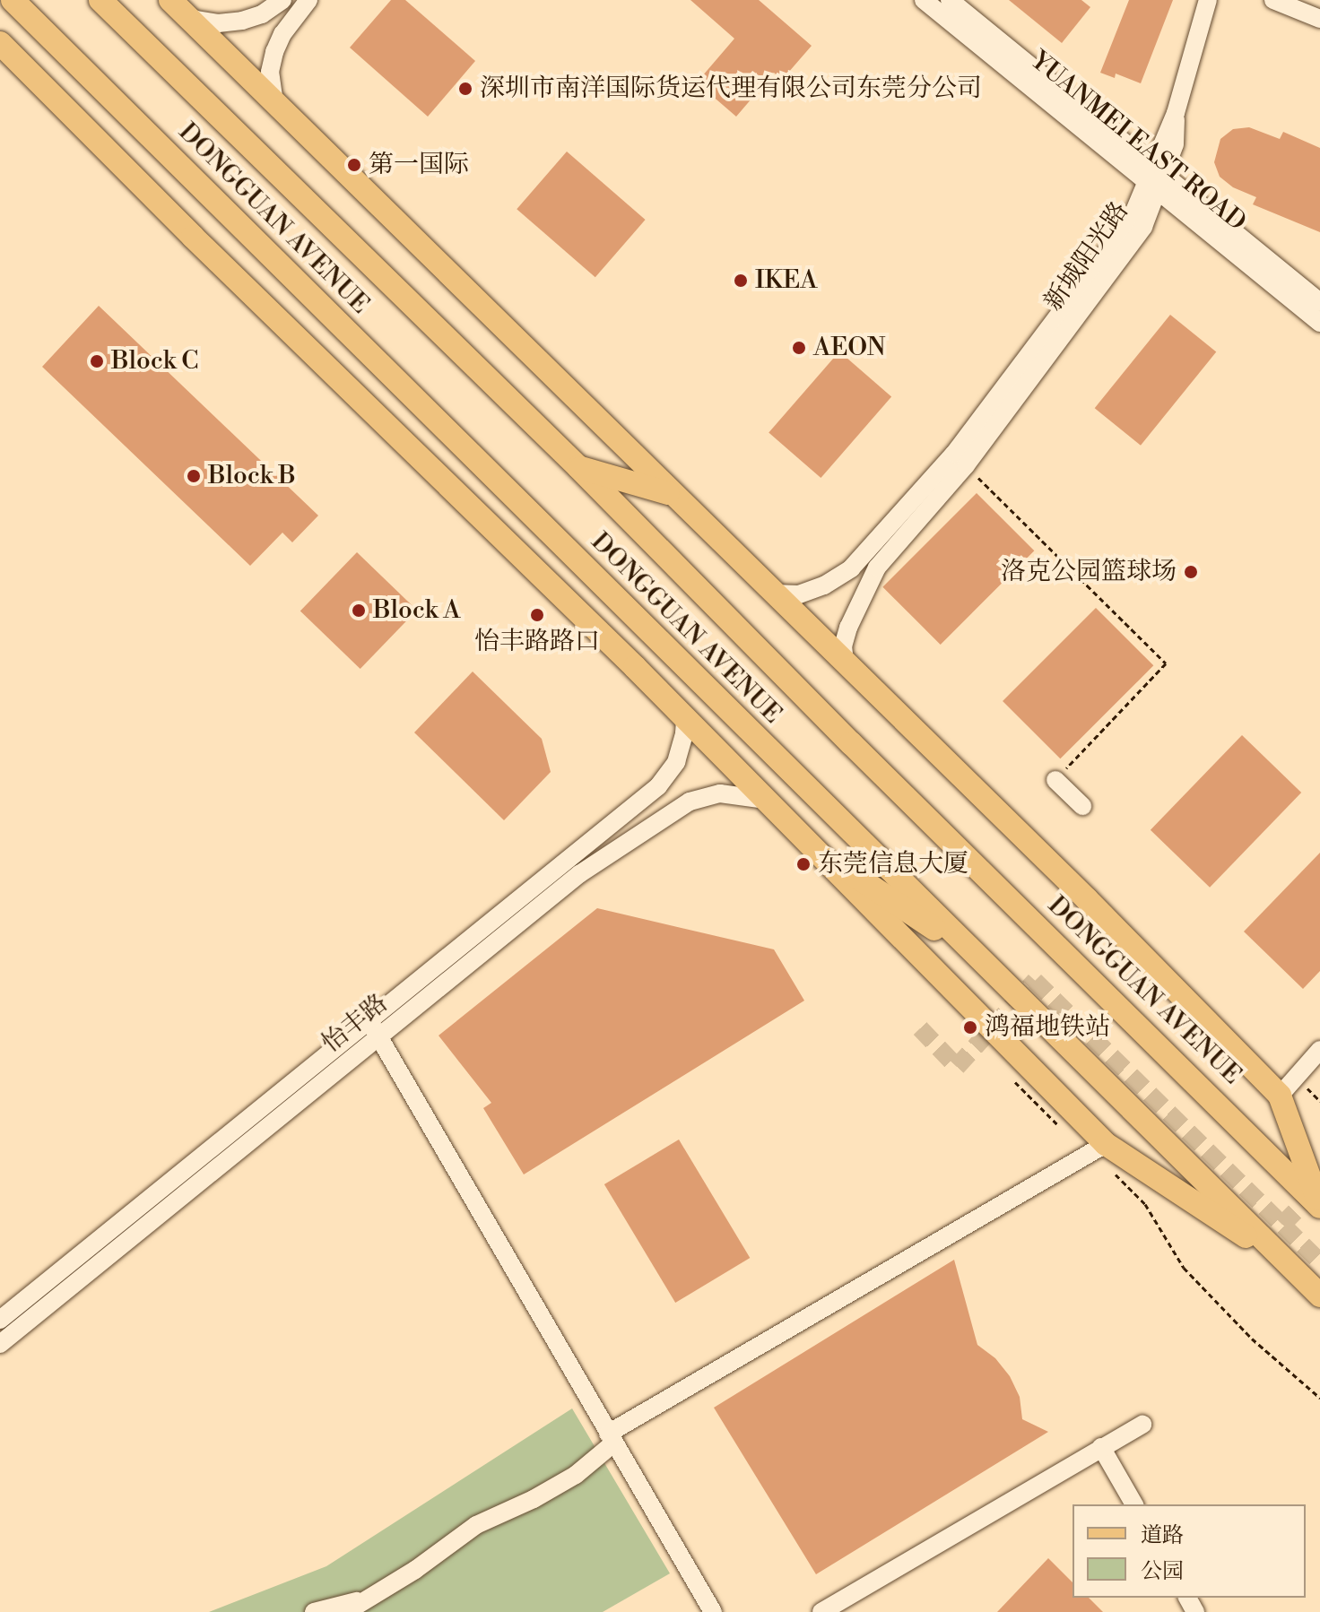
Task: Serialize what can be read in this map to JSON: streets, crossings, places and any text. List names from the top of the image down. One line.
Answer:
{"streets":{"main road":["DONGGUAN AVENUE"],"street":["YUANMEI EAST ROAD","新城阳光路","怡丰路"]},"crossings":[["YUANMEI EAST ROAD","新城阳光路"]],"places":["深圳市南洋国际货运代理有限公司东莞分公司","第一国际","IKEA","AEON","Block C","Block B","洛克公园篮球场","Block A","怡丰路路口","东莞信息大厦","鸿福地铁站"],"legend":["道路","公园"]}
